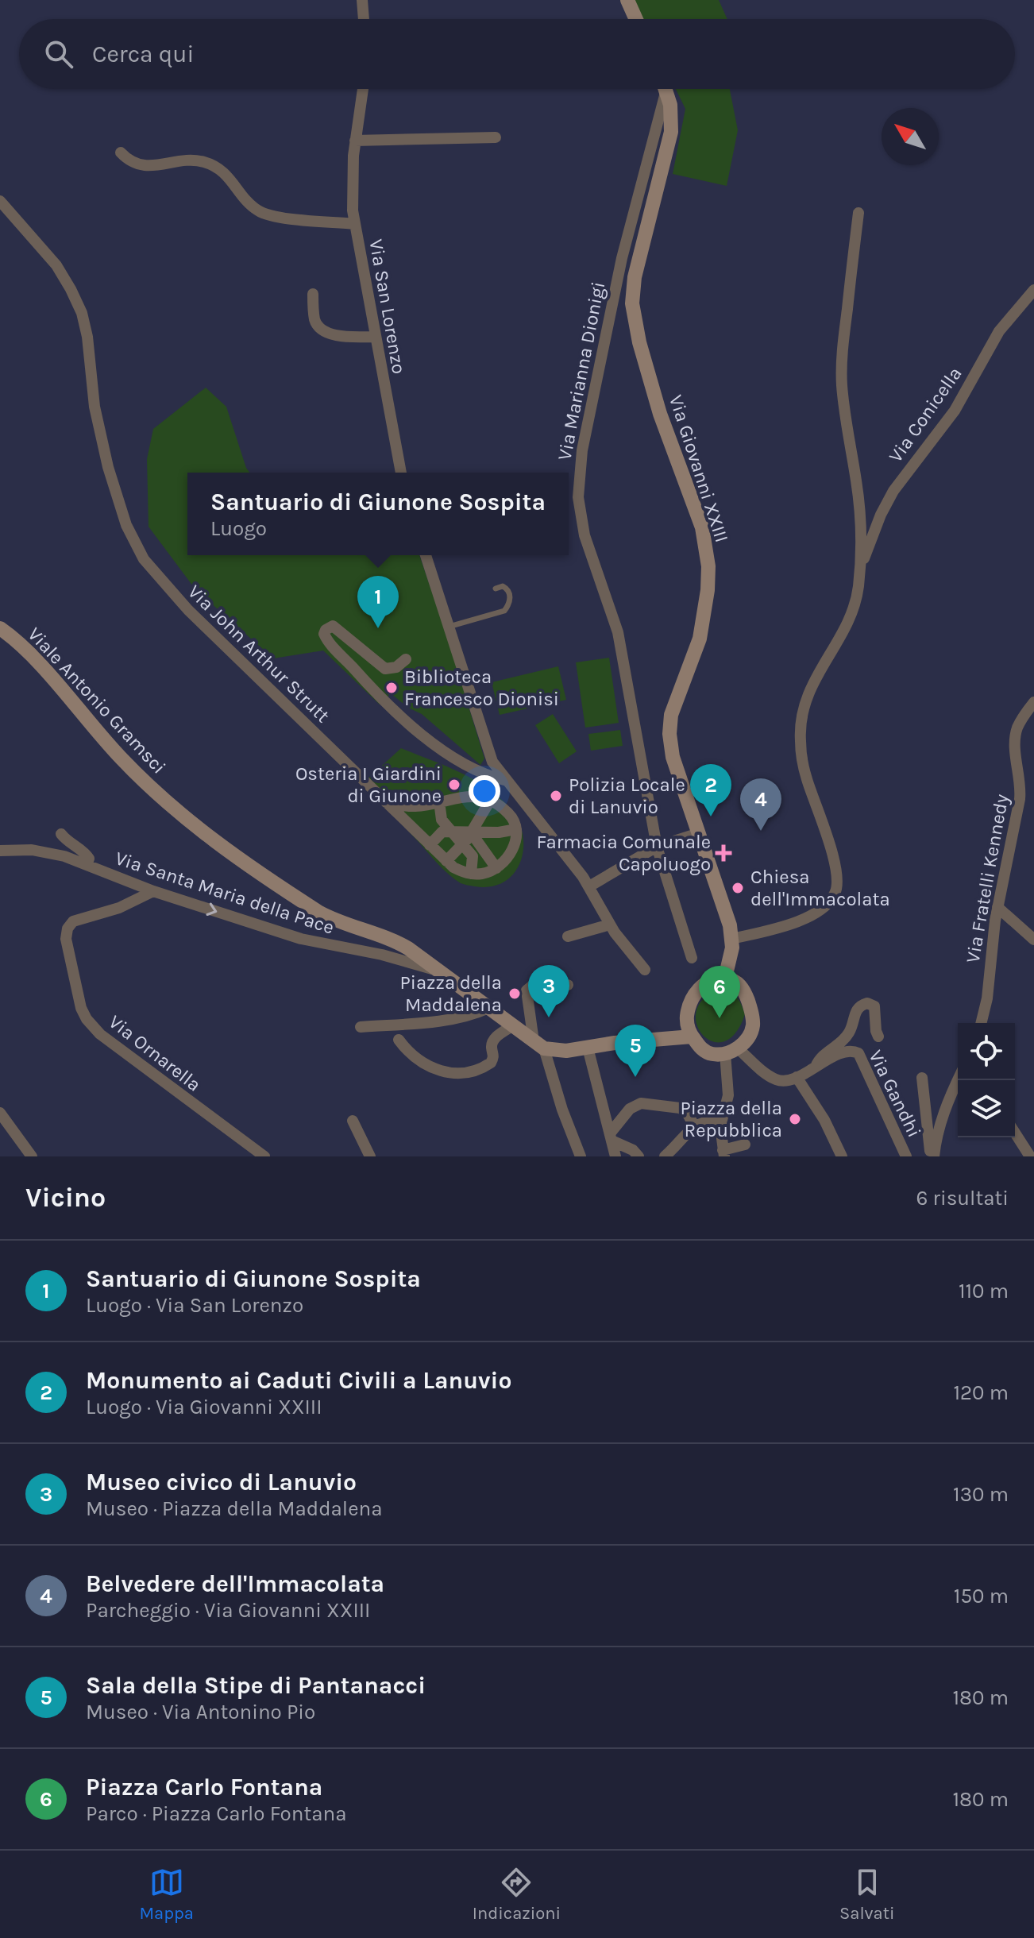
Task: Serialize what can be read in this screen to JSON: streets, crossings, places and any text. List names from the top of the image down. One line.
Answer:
{"streets":{"street":["Via San Lorenzo","Via Marianna Dionigi","Via Conicella","Via Giovanni XXIII","Via John Arthur Strutt","Viale Antonio Gramsci","Via Fratelli Kennedy","Via Santa Maria della Pace","Via Ornarella","Via Gandhi"]},"crossings":[["Viale Antonio Gramsci","Via Santa Maria della Pace"],["Via Santa Maria della Pace","Via Ornarella"]],"one_way":["Via Santa Maria della Pace"],"places":{"other":["Biblioteca Francesco Dionisi","Osteria I Giardini di Giunone","Polizia Locale di Lanuvio","Chiesa dell'Immacolata","Piazza della Maddalena","Piazza della Repubblica"],"health":["Farmacia Comunale Capoluogo"]},"north":"top left","page":{"search":"Cerca qui","popup":["Santuario di Giunone Sospita","Luogo"],"pins":["1","2","4","3","6","5"],"heading":["Vicino","6 risultati"],"list":[{"mark":"1","name":"Santuario di Giunone Sospita","note":"Luogo · Via San Lorenzo","value":"110 m"},{"mark":"2","name":"Monumento ai Caduti Civili a Lanuvio","note":"Luogo · Via Giovanni XXIII","value":"120 m"},{"mark":"3","name":"Museo civico di Lanuvio","note":"Museo · Piazza della Maddalena","value":"130 m"},{"mark":"4","name":"Belvedere dell'Immacolata","note":"Parcheggio · Via Giovanni XXIII","value":"150 m"},{"mark":"5","name":"Sala della Stipe di Pantanacci","note":"Museo · Via Antonino Pio","value":"180 m"},{"mark":"6","name":"Piazza Carlo Fontana","note":"Parco · Piazza Carlo Fontana","value":"180 m"}],"nav":["Mappa","Indicazioni","Salvati"]}}
